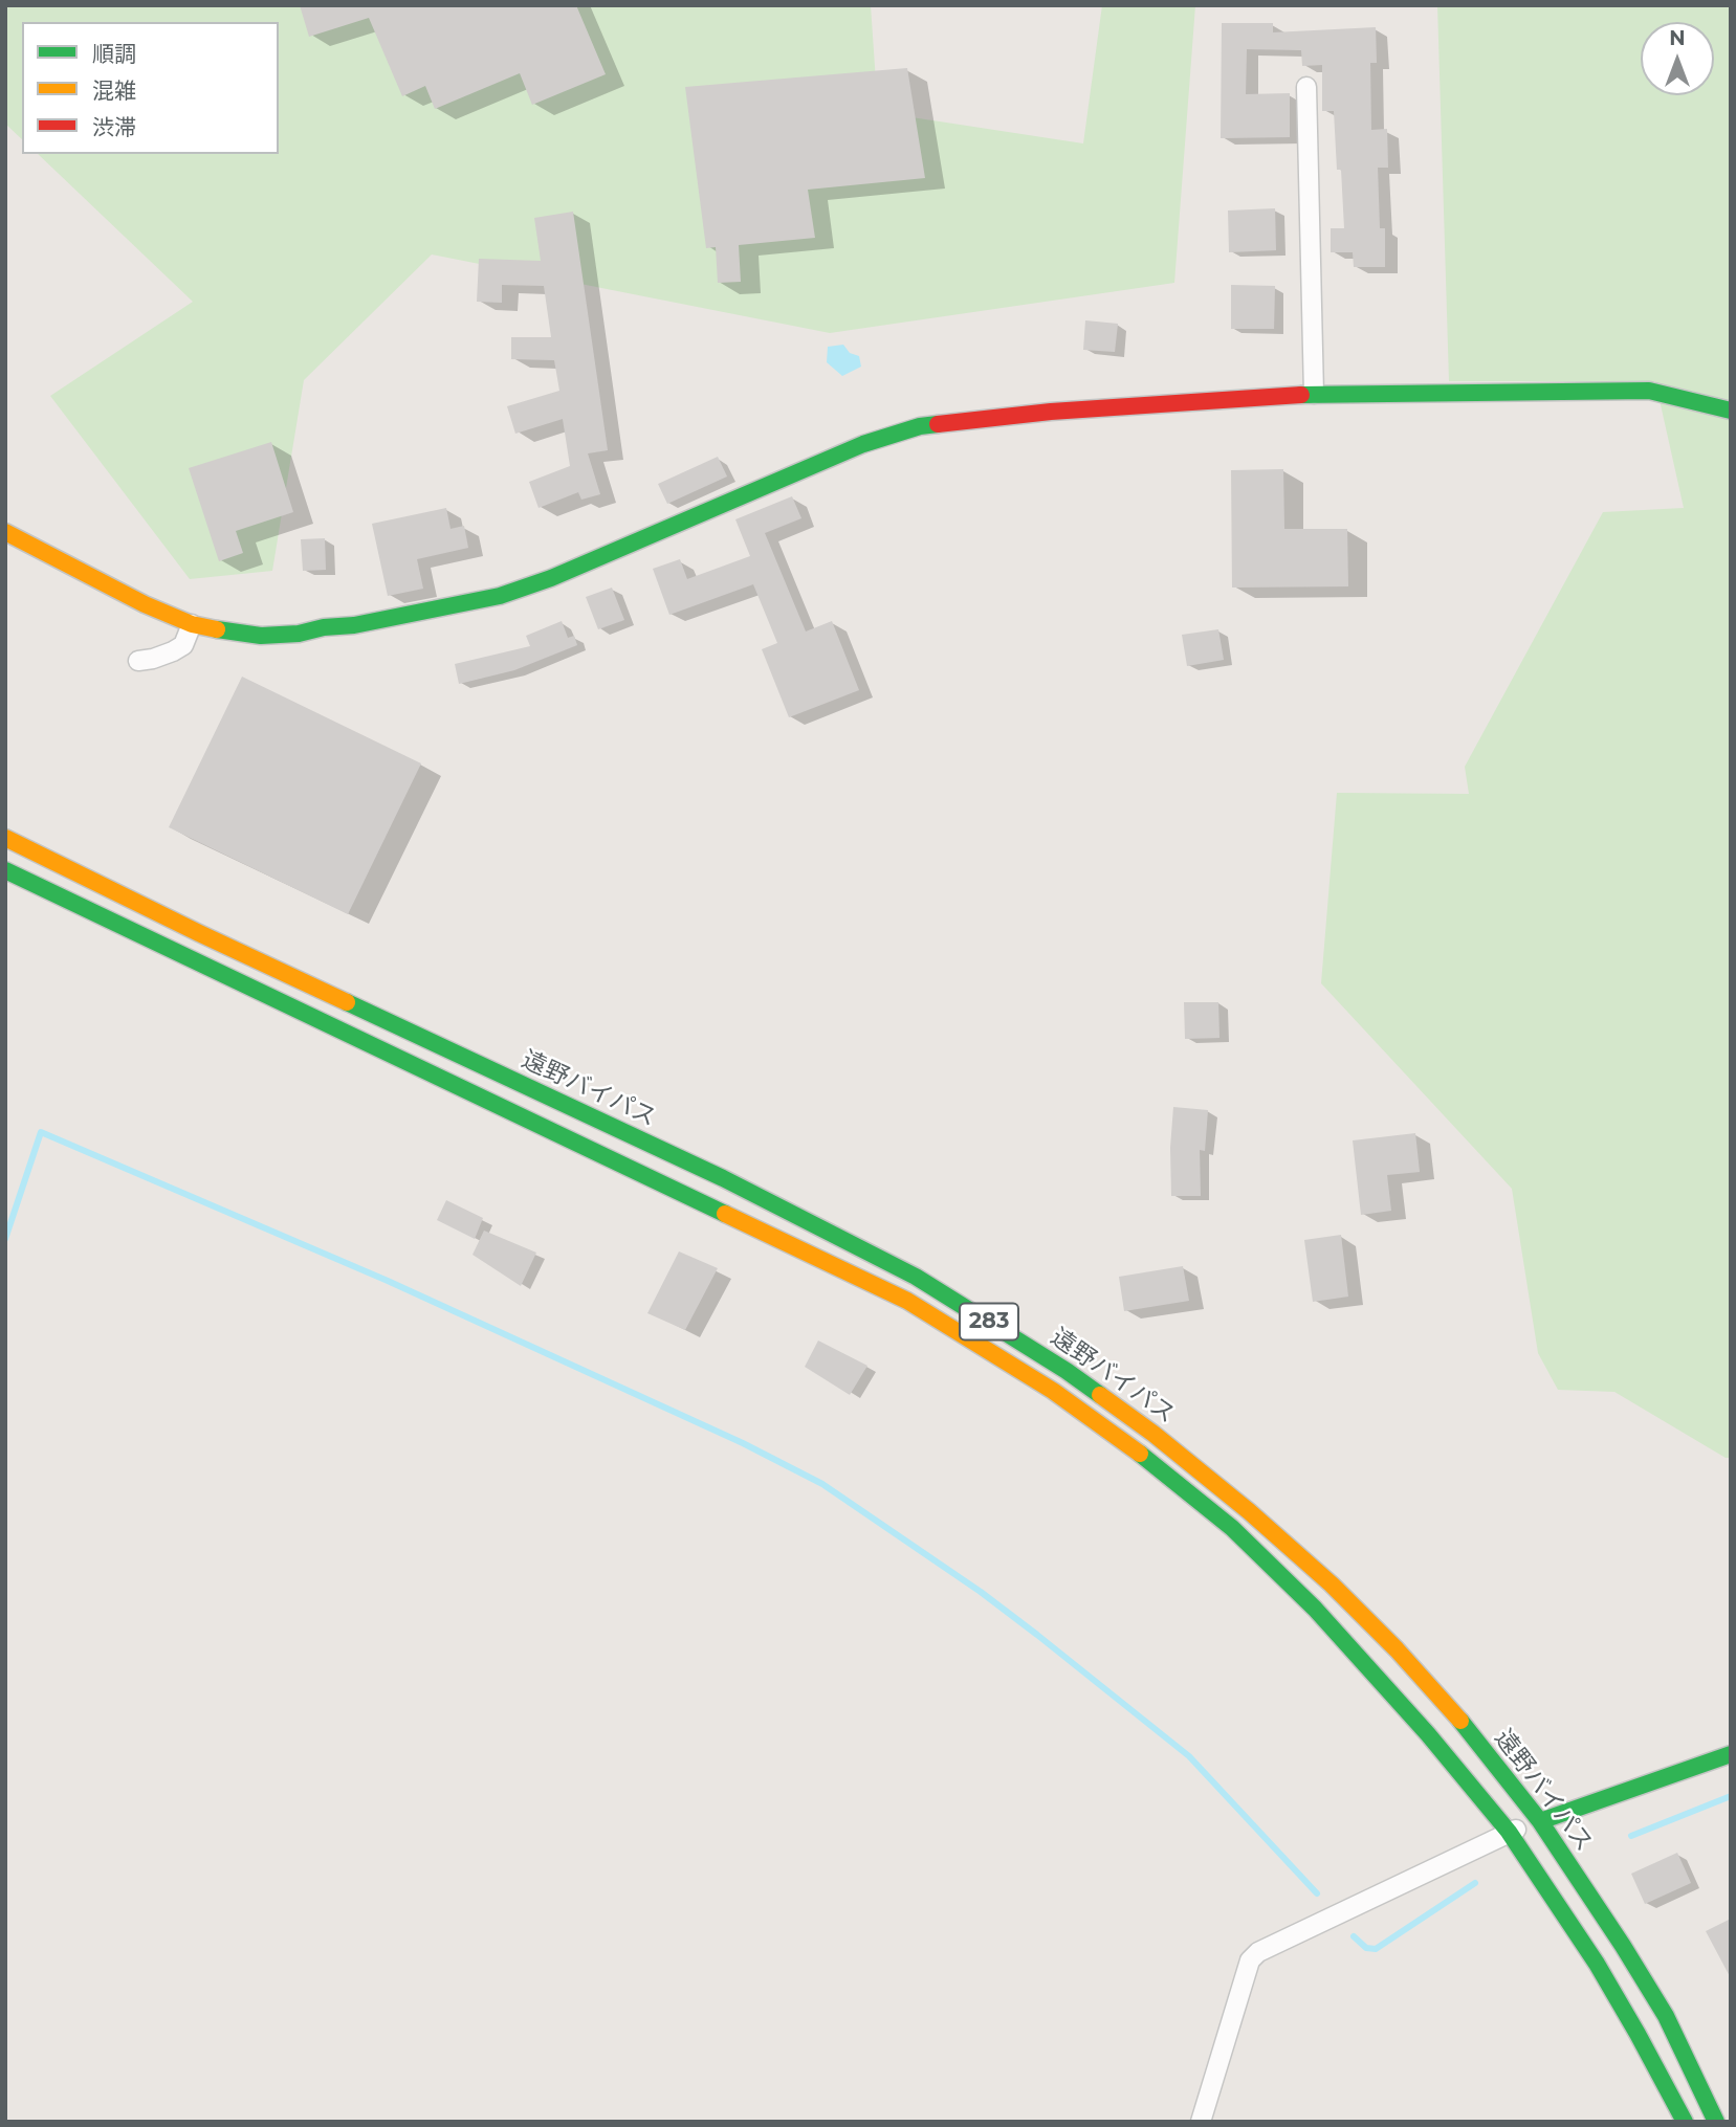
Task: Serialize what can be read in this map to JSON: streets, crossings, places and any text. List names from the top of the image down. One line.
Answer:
{"streets":{"main road":["遠野バイパス","283"]},"legend":["順調","混雑","渋滞"],"north":"top"}
